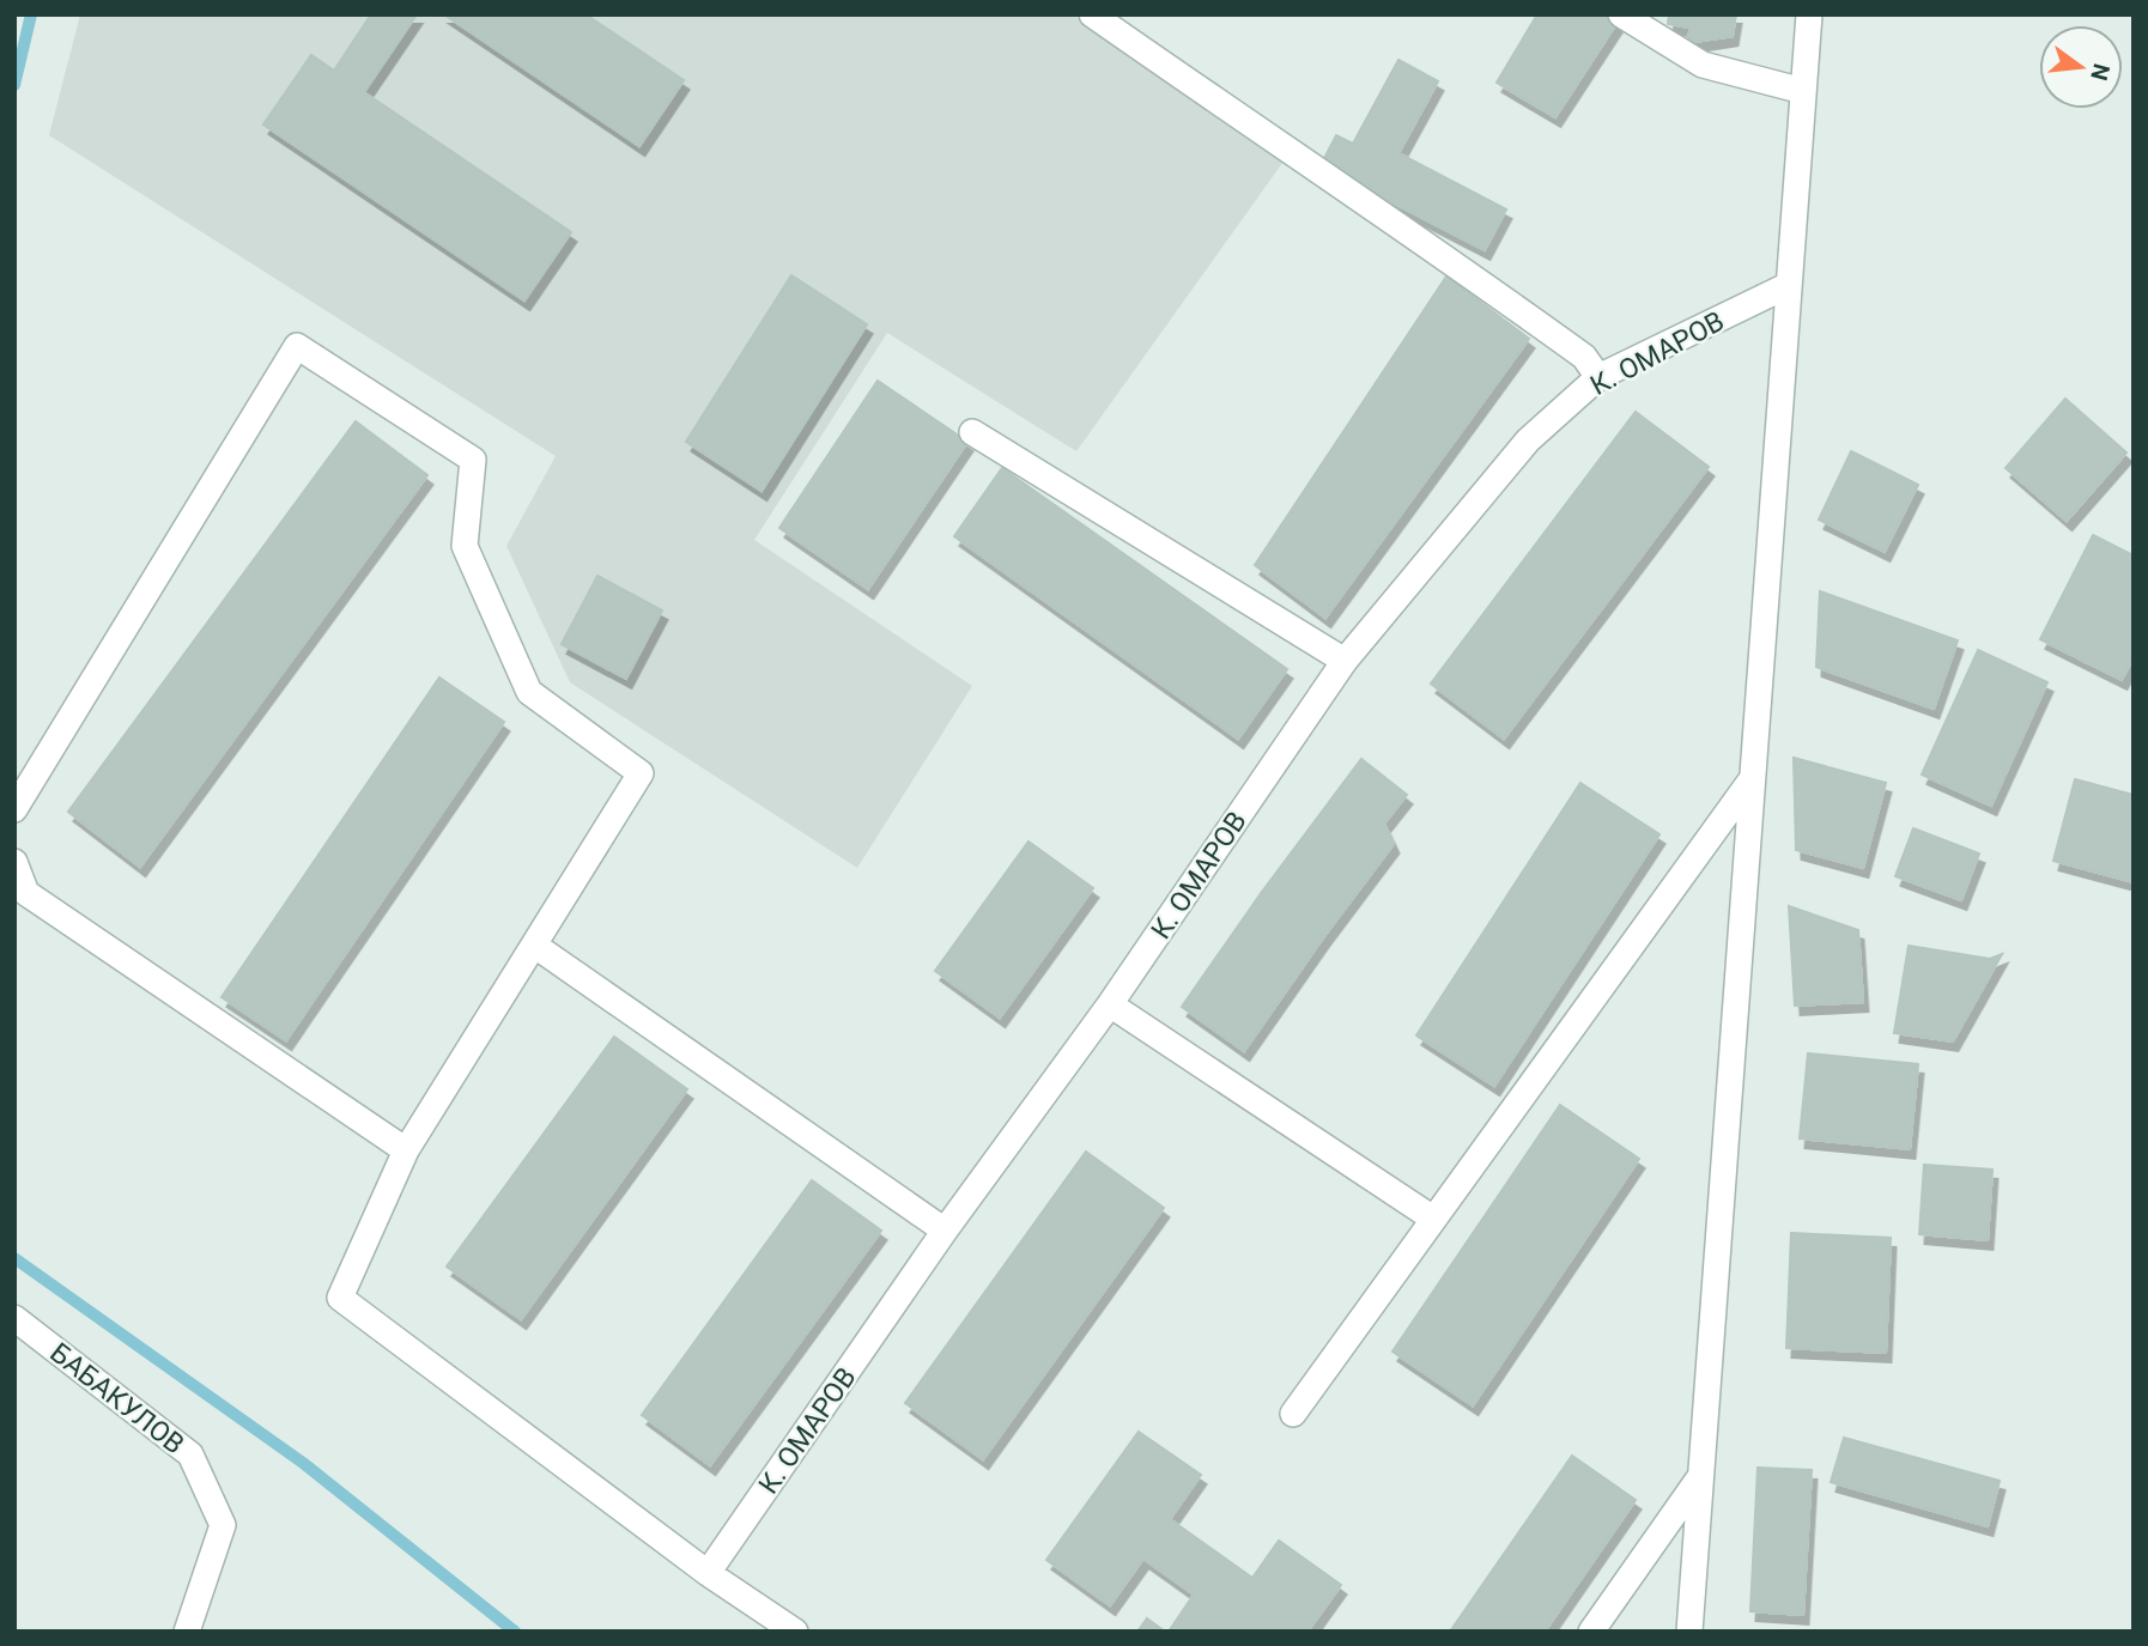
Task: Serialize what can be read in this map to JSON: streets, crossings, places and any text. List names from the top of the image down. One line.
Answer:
{"streets":{"street":["К. ОМАРОВ","БАБАКУЛОВ"]},"north":"right"}
